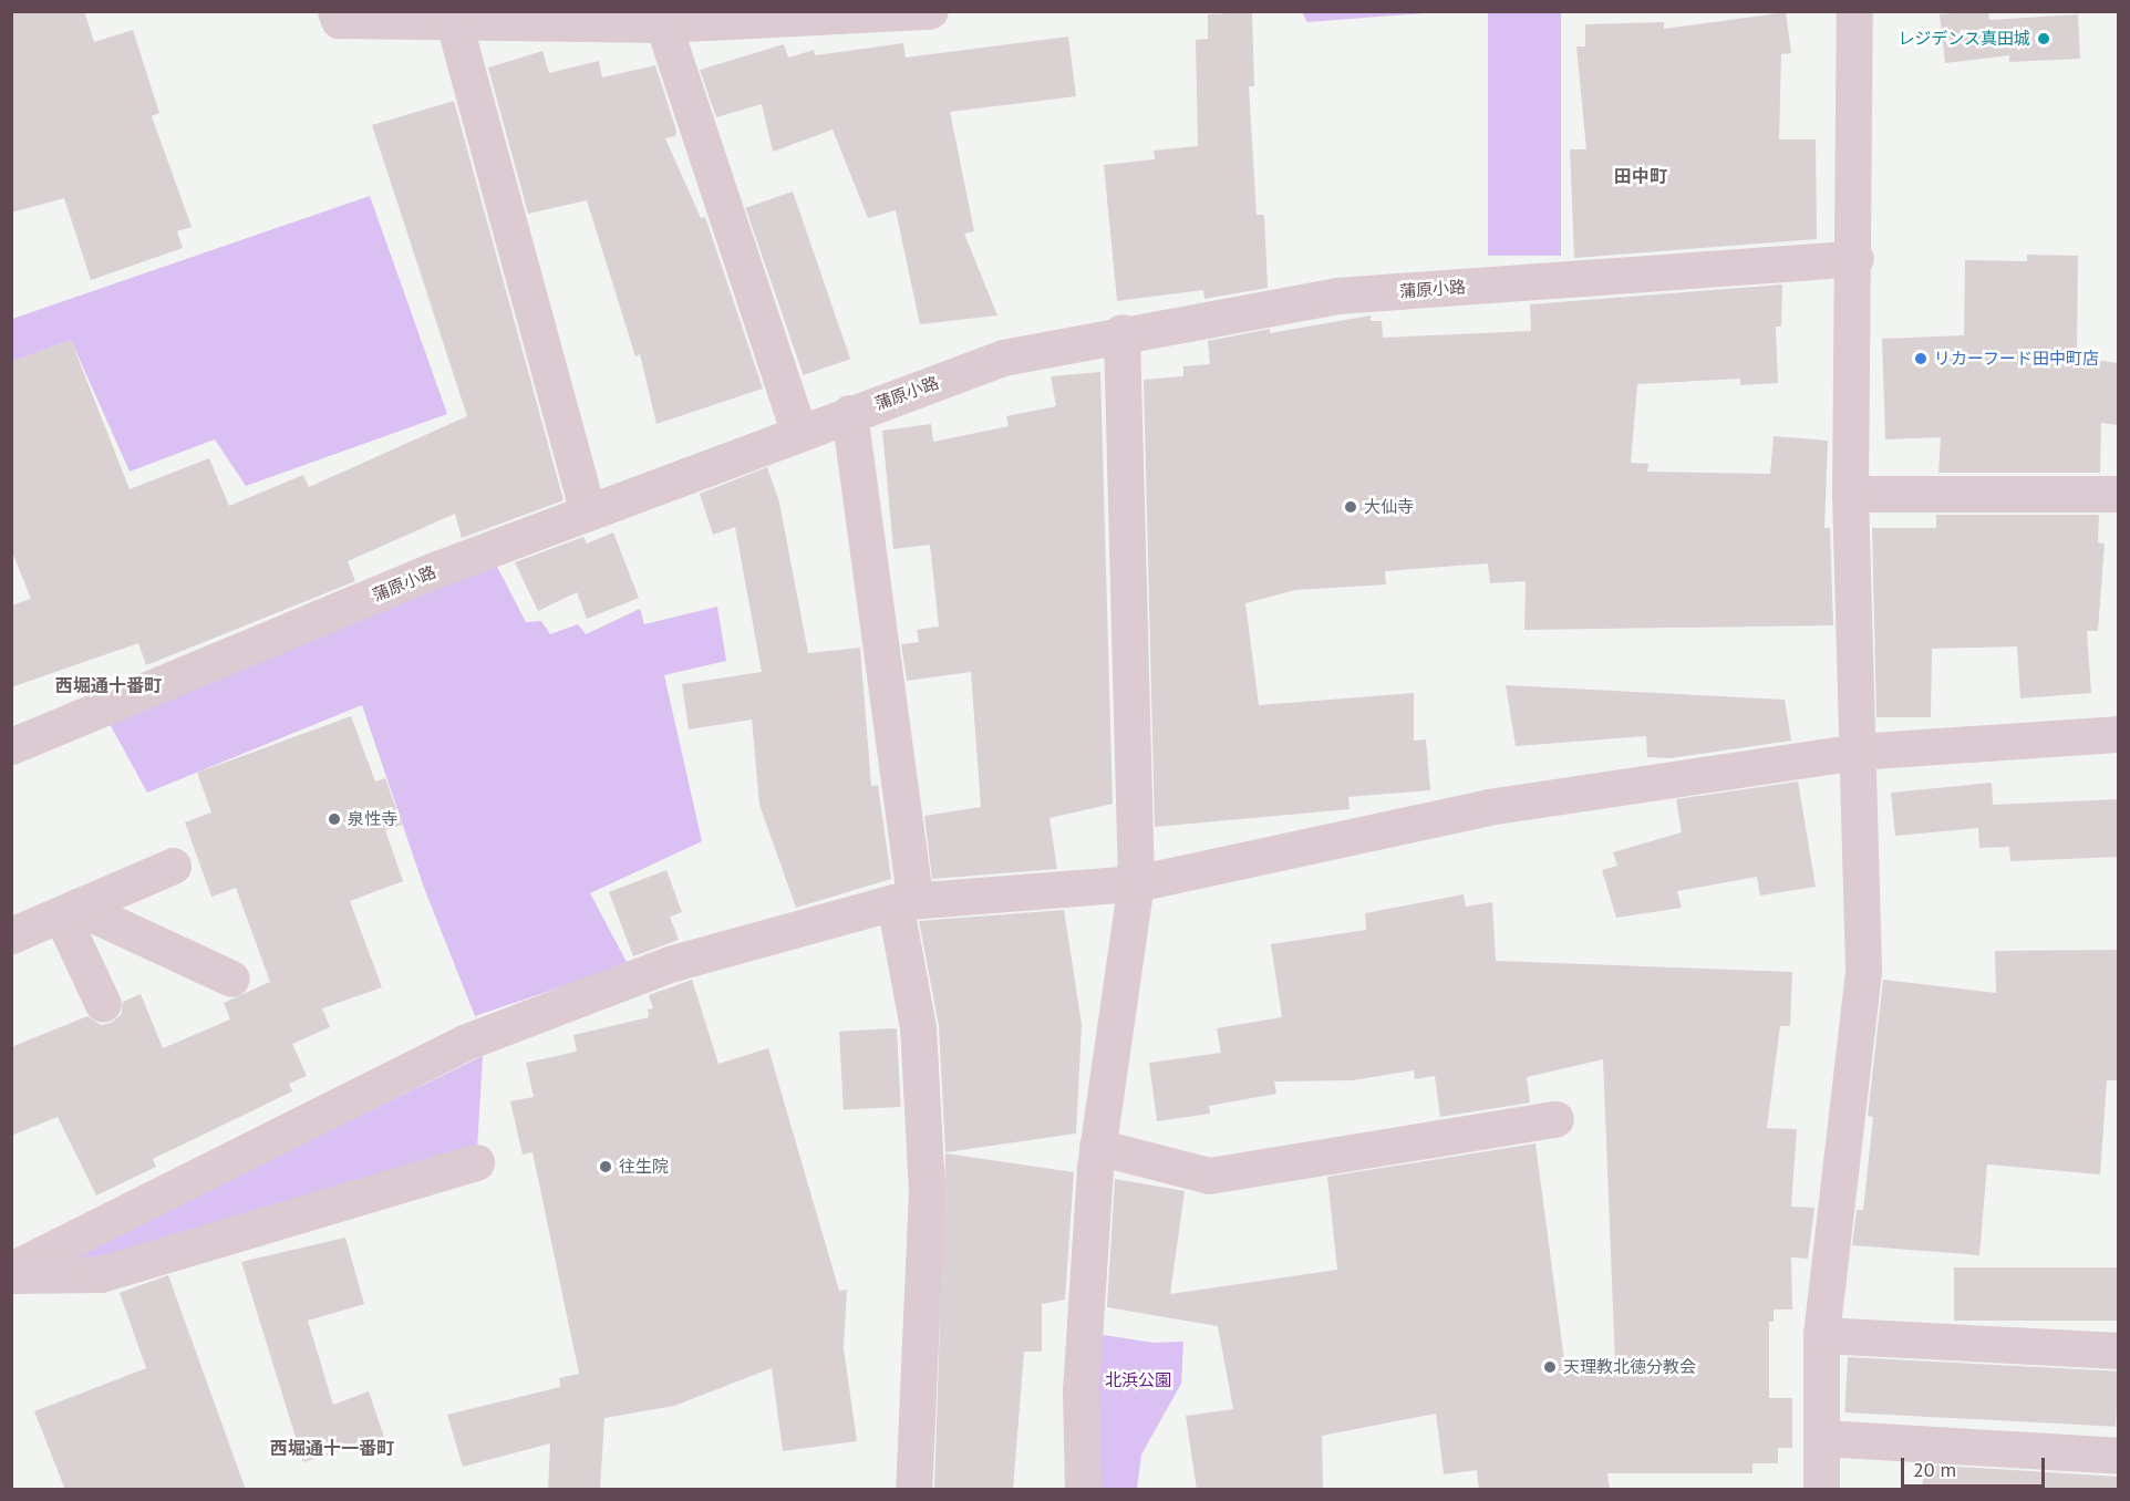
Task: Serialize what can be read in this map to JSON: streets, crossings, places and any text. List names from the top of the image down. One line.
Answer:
{"streets":{"street":["蒲原小路"]},"districts":["田中町","西堀通十番町","西堀通十一番町"],"parks":["北浜公園"],"places":["レジデンス真田城","リカーフード田中町店","大仙寺","泉性寺","往生院","天理教北徳分教会"],"scale_bar":"20 m"}
